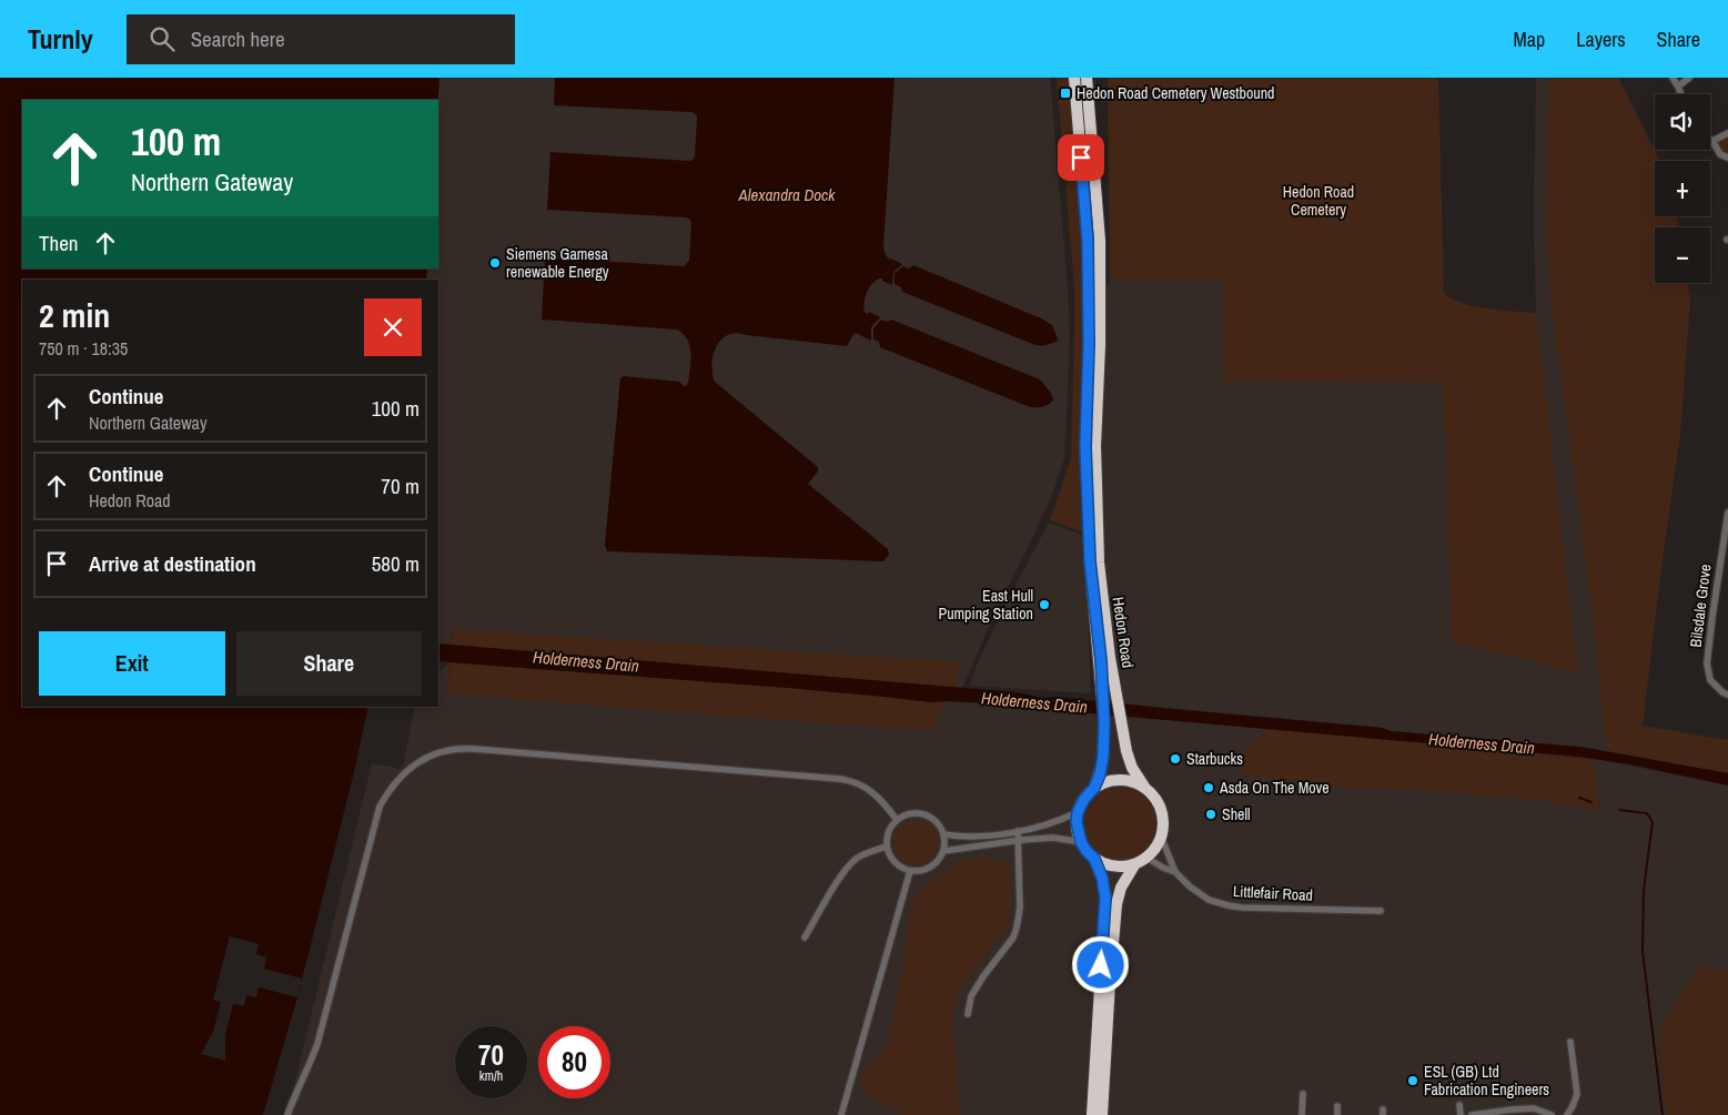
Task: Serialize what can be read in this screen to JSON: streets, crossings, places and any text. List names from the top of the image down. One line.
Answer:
{"streets":{"highway":["Hedon Road"],"street":["Bilsdale Grove","Littlefair Road"]},"crossings":[["Hedon Road","Littlefair Road"]],"water":["Alexandra Dock","Holderness Drain"],"parks":["Hedon Road Cemetery"],"places":{"transit":["Hedon Road Cemetery Westbound"],"other":["Siemens Gamesa renewable Energy","East Hull Pumping Station","Starbucks","Asda On The Move","Shell","ESL (GB) Ltd Fabrication Engineers"]},"page":{"header":"Turnly","search":"Search here","nav":["Map","Layers","Share"],"map_buttons":["+","−"],"turn":["100 m","Northern Gateway"],"then":"Then","heading":["2 min","750 m · 18:35"],"list":[{"name":"Continue","note":"Northern Gateway","value":"100 m"},{"name":"Continue","note":"Hedon Road","value":"70 m"},{"name":"Arrive at destination","value":"580 m"}],"buttons":["Exit","Share"],"speed":"70 km/h","limit":"80"}}
